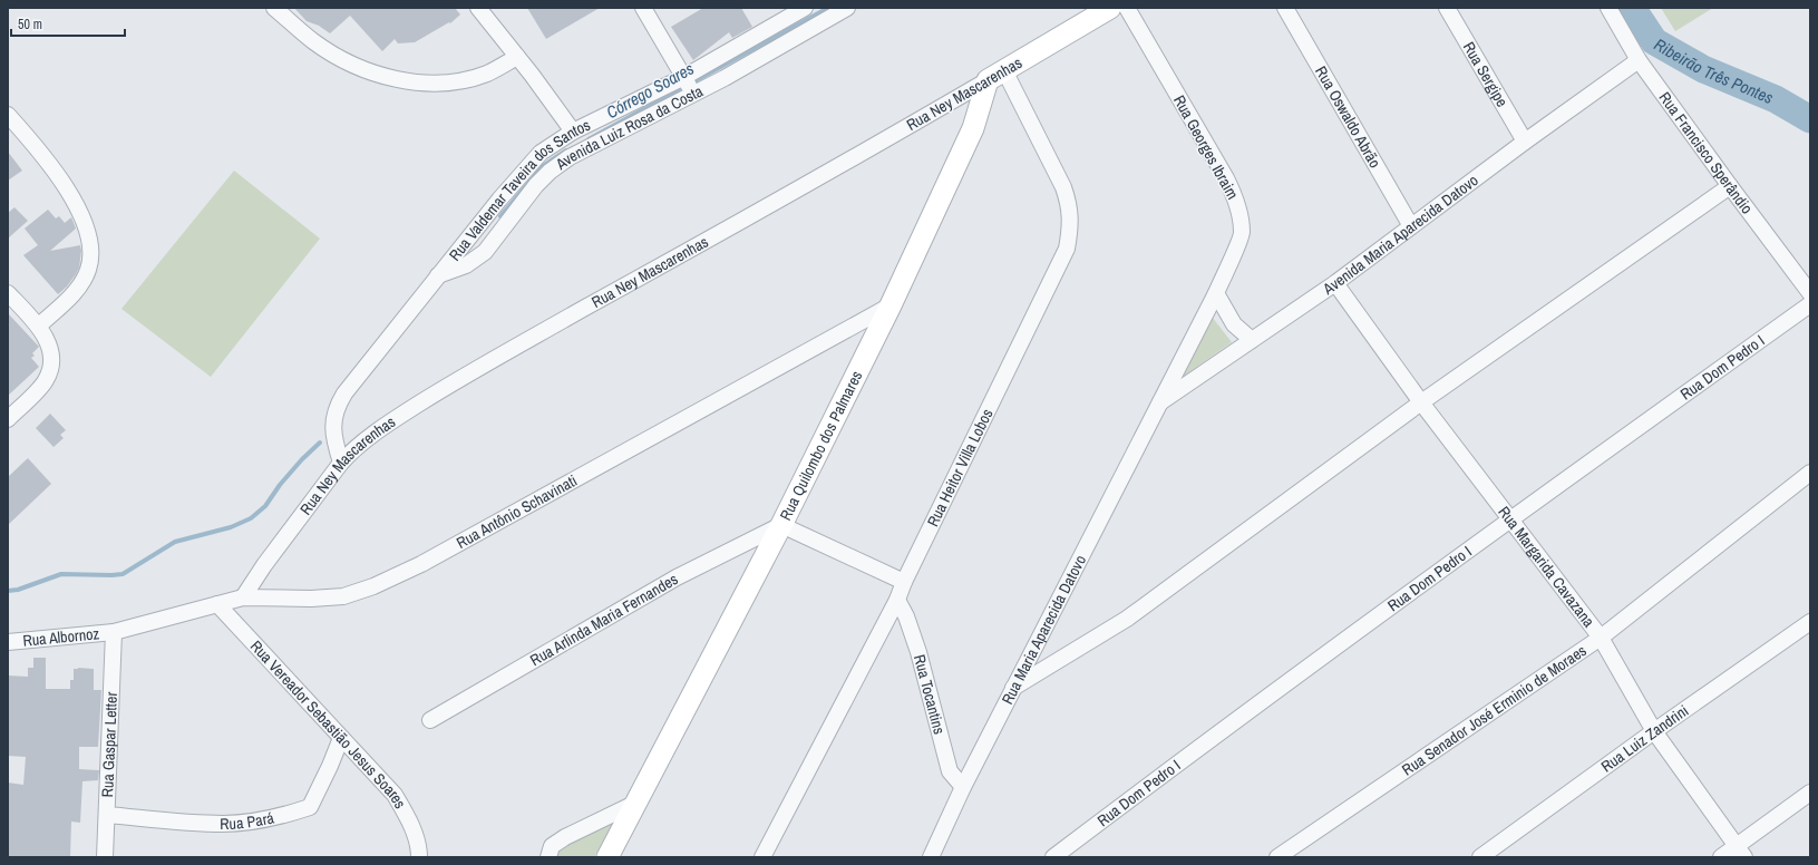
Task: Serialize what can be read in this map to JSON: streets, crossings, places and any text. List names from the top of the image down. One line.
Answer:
{"streets":{"street":["Rua Sergipe","Rua Ney Mascarenhas","Rua Oswaldo Abrão","Avenida Luiz Rosa da Costa","Rua Georges Ibraim","Rua Francisco Sperândio","Rua Valdemar Taveira dos Santos","Avenida Maria Aparecida Datovo","Rua Dom Pedro I","Rua Quilombo dos Palmares","Rua Heitor Villa Lobos","Rua Antônio Schavinati","Rua Margarida Cavazana","Rua Arlinda Maria Fernandes","Rua Maria Aparecida Datovo","Rua Albornoz","Rua Tocantins","Rua Senador José Erminio de Moraes","Rua Vereador Sebastião Jesus Soares","Rua Luiz Zandrini","Rua Gaspar Letter","Rua Pará"]},"crossings":[["Rua Sergipe","Avenida Maria Aparecida Datovo"],["Rua Ney Mascarenhas","Rua Valdemar Taveira dos Santos"],["Rua Ney Mascarenhas","Rua Quilombo dos Palmares"],["Rua Ney Mascarenhas","Rua Heitor Villa Lobos"],["Rua Ney Mascarenhas","Rua Antônio Schavinati"],["Rua Oswaldo Abrão","Avenida Maria Aparecida Datovo"],["Avenida Luiz Rosa da Costa","Rua Valdemar Taveira dos Santos"],["Rua Georges Ibraim","Avenida Maria Aparecida Datovo"],["Rua Georges Ibraim","Rua Maria Aparecida Datovo"],["Rua Francisco Sperândio","Avenida Maria Aparecida Datovo"],["Avenida Maria Aparecida Datovo","Rua Margarida Cavazana"],["Avenida Maria Aparecida Datovo","Rua Maria Aparecida Datovo"],["Rua Dom Pedro I","Rua Margarida Cavazana"],["Rua Quilombo dos Palmares","Rua Heitor Villa Lobos"],["Rua Quilombo dos Palmares","Rua Antônio Schavinati"],["Rua Quilombo dos Palmares","Rua Arlinda Maria Fernandes"],["Rua Heitor Villa Lobos","Rua Tocantins"],["Rua Antônio Schavinati","Rua Albornoz"],["Rua Antônio Schavinati","Rua Vereador Sebastião Jesus Soares"],["Rua Antônio Schavinati","Rua Gaspar Letter"],["Rua Margarida Cavazana","Rua Senador José Erminio de Moraes"],["Rua Margarida Cavazana","Rua Luiz Zandrini"],["Rua Maria Aparecida Datovo","Rua Tocantins"],["Rua Albornoz","Rua Gaspar Letter"],["Rua Vereador Sebastião Jesus Soares","Rua Pará"],["Rua Gaspar Letter","Rua Pará"]],"water":["Ribeirão Três Pontes","Córrego Soares"],"scale_bar":"50 m"}
